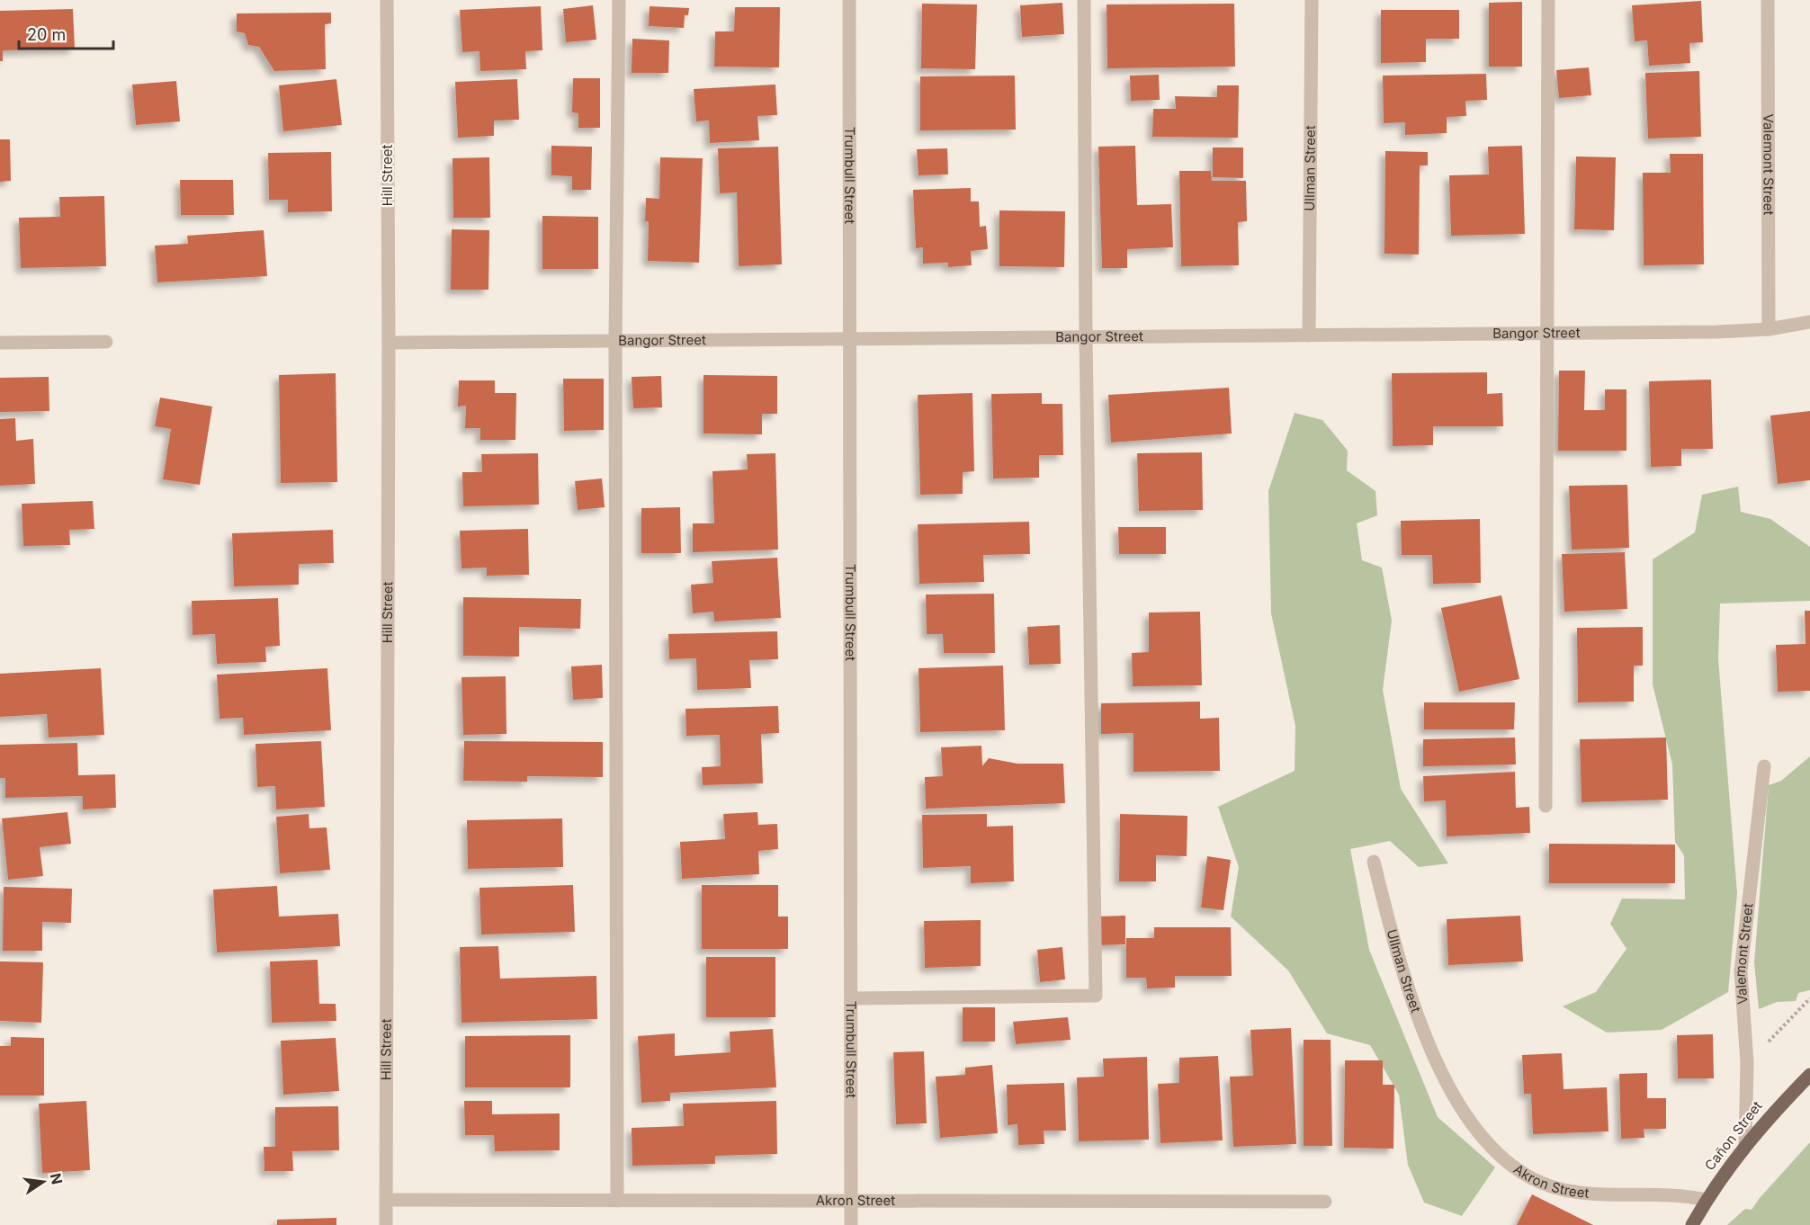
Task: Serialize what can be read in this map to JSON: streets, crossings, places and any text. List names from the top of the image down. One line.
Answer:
{"streets":{"main road":["Cañon Street"],"street":["Valemont Street","Ullman Street","Hill Street","Trumbull Street","Bangor Street","Akron Street"]},"crossings":[["Valemont Street","Bangor Street"],["Valemont Street","Cañon Street"],["Ullman Street","Bangor Street"],["Ullman Street","Akron Street"],["Hill Street","Bangor Street"],["Hill Street","Akron Street"],["Trumbull Street","Bangor Street"],["Trumbull Street","Akron Street"],["Cañon Street","Akron Street"]],"scale_bar":"20 m","north":"right"}
